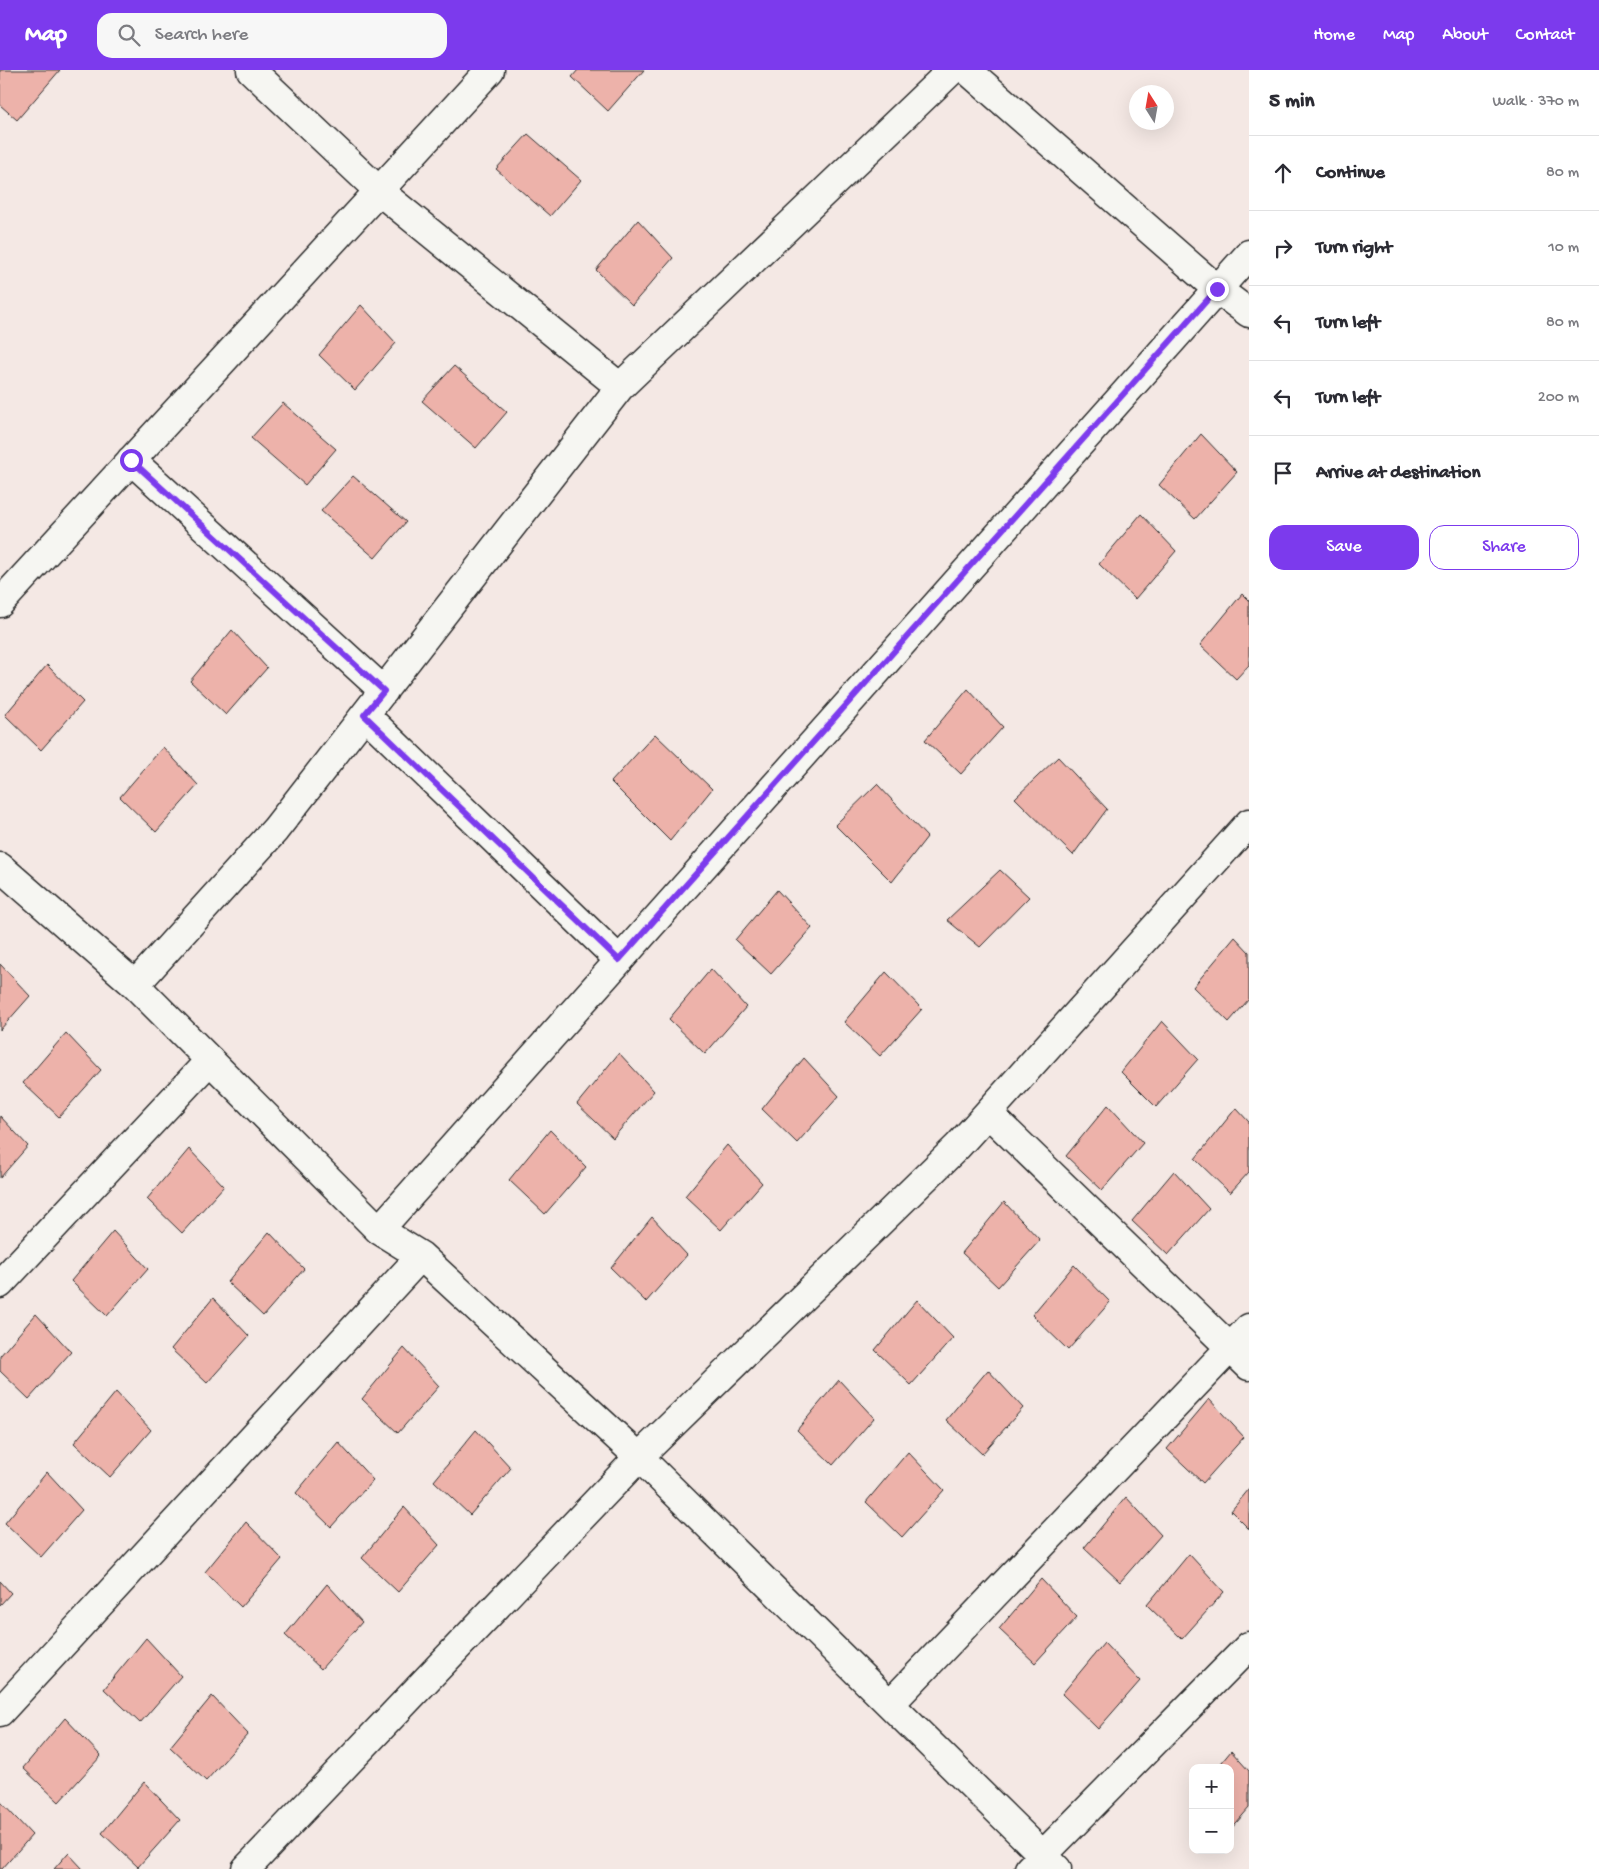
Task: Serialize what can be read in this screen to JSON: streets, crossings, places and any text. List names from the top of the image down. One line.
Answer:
{"north":"top","page":{"header":"Map","search":"Search here","nav":["Home","Map","About","Contact"],"heading":["5 min","Walk · 370 m"],"list":[["Continue","80 m"],["Turn right","10 m"],["Turn left","80 m"],["Turn left","200 m"],"Arrive at destination"],"buttons":["Save","Share"],"map_buttons":["+","−"]}}
